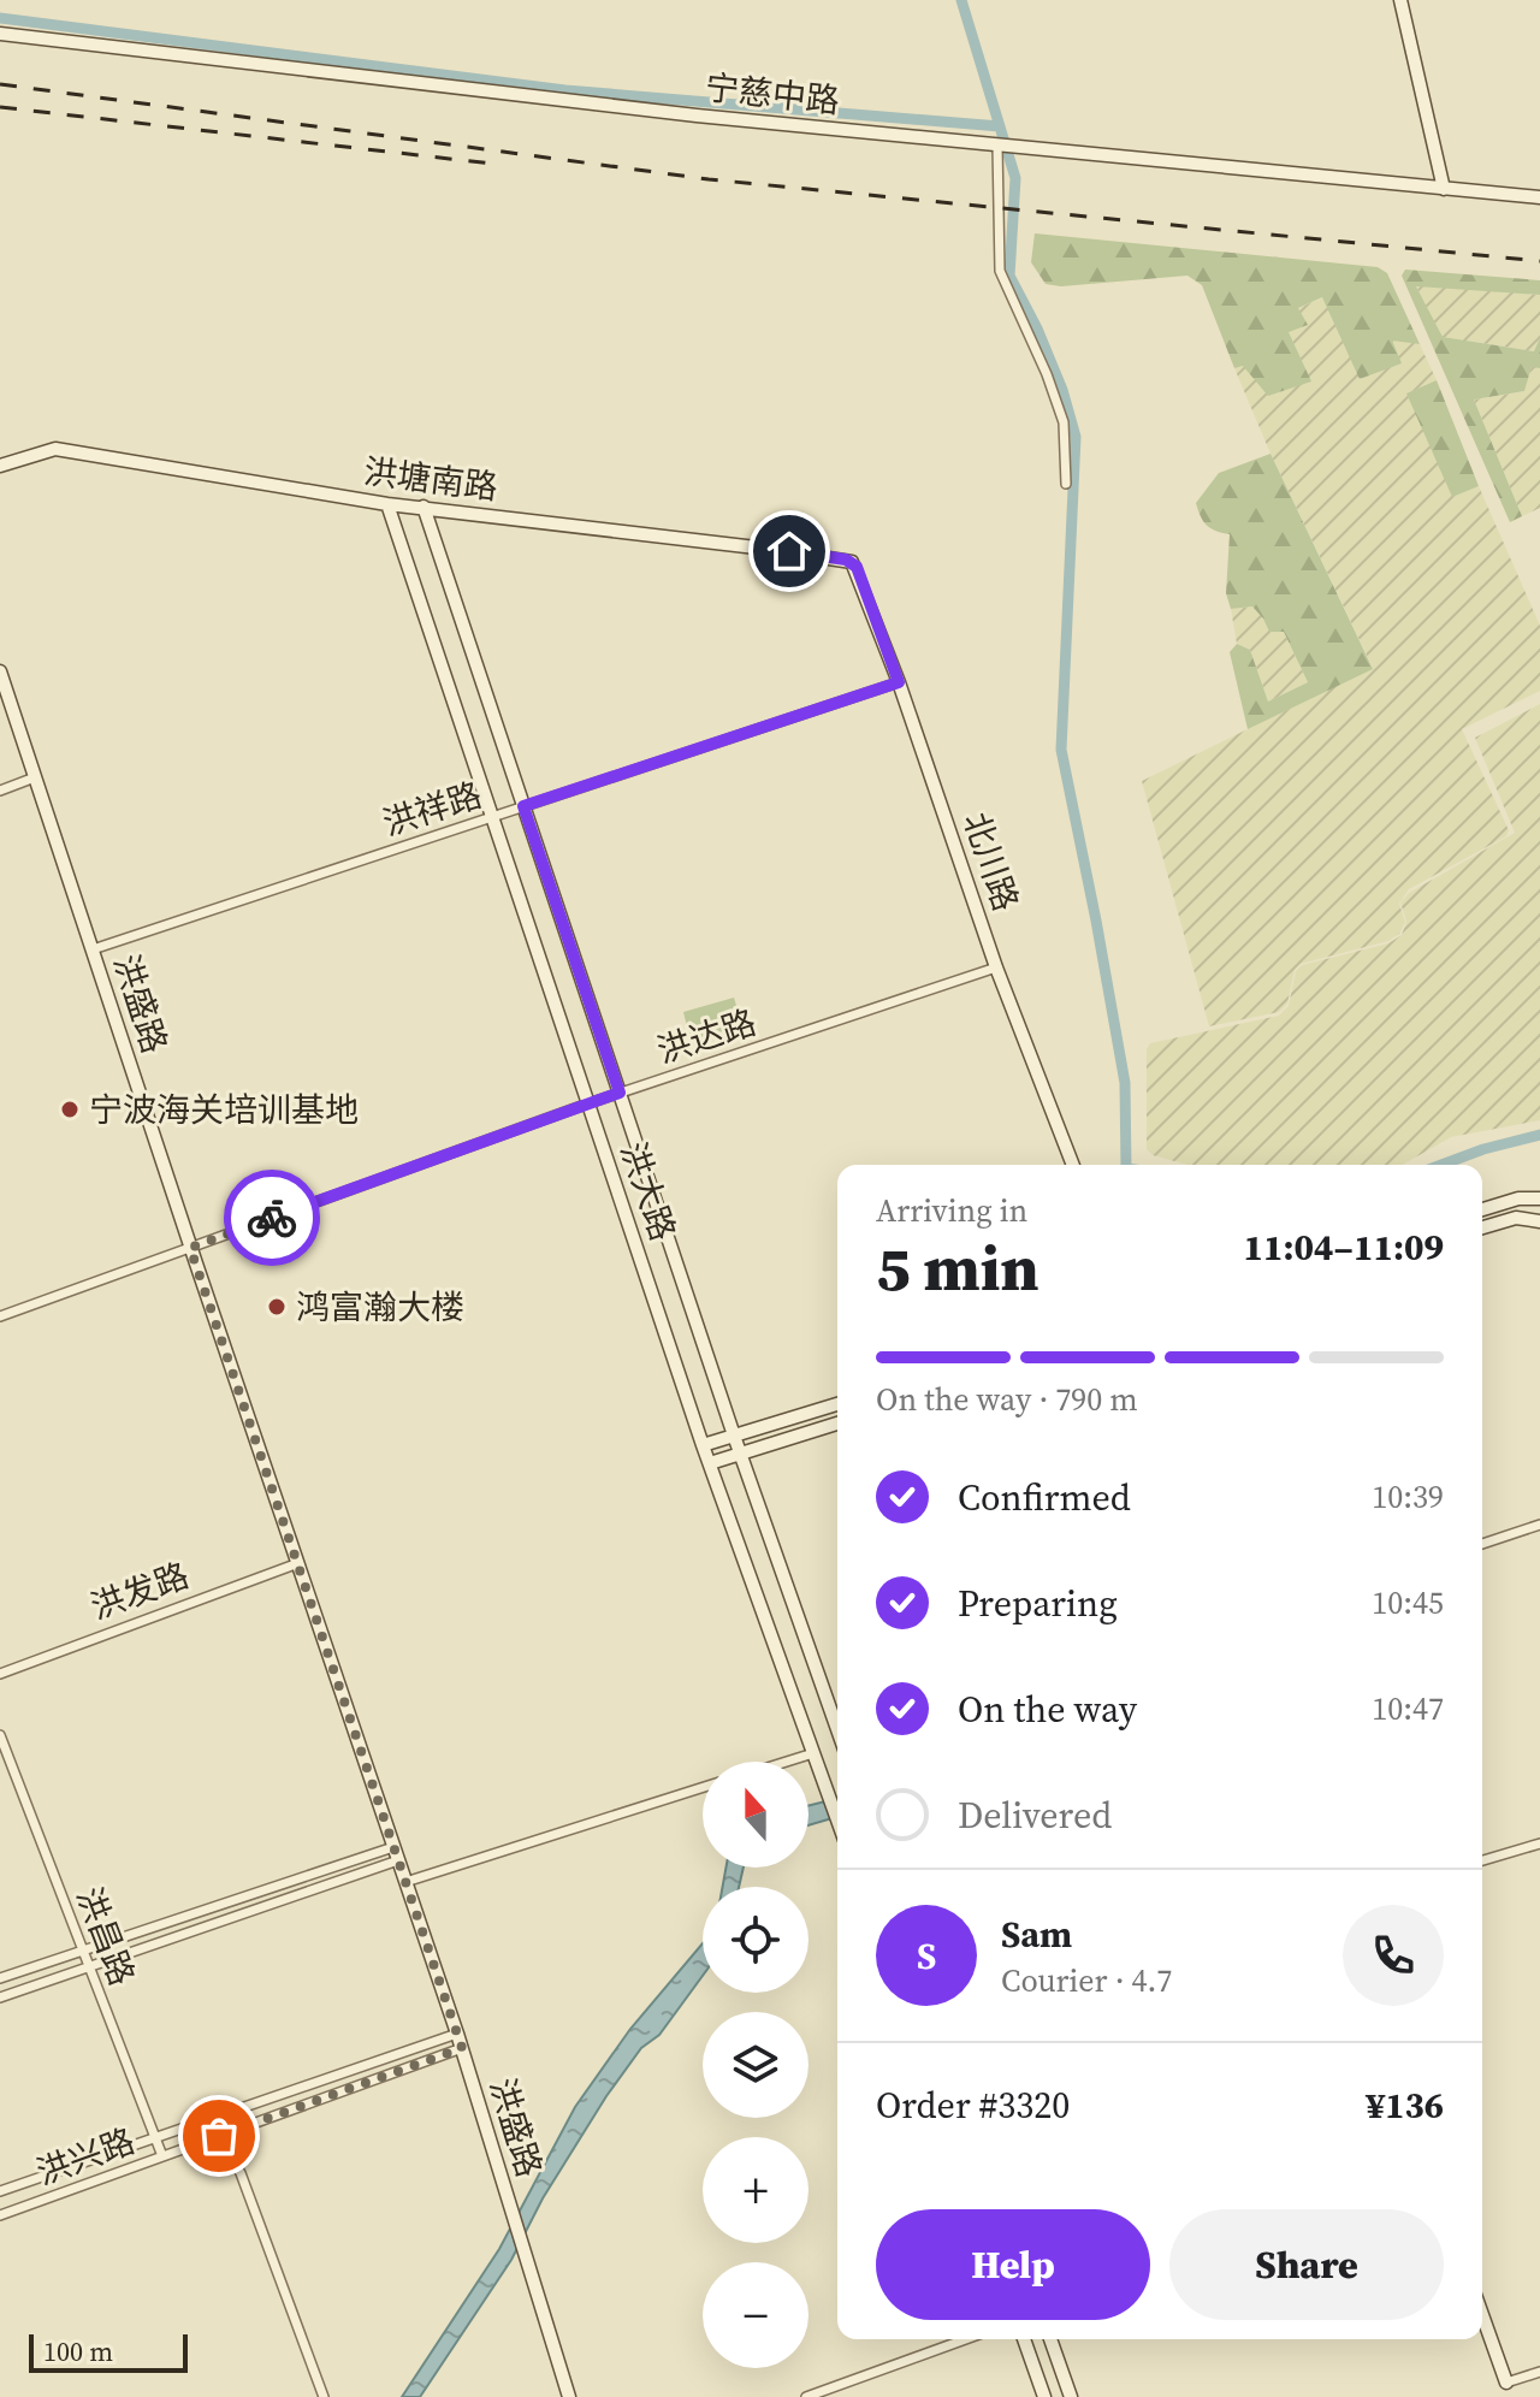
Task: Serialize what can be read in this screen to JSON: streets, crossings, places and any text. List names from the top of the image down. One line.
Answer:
{"streets":{"main road":["宁慈中路","洪塘南路","北川路","洪盛路","洪大路"],"street":["洪祥路","洪达路","洪发路","洪昌路","洪兴路"]},"crossings":[["洪塘南路","北川路"],["洪塘南路","洪大路"],["洪祥路","北川路"],["洪祥路","洪盛路"],["洪祥路","洪大路"],["北川路","洪达路"],["洪盛路","洪达路"],["洪盛路","洪发路"],["洪盛路","洪兴路"],["洪达路","洪大路"],["洪昌路","洪兴路"]],"places":["宁波海关培训基地","鸿富瀚大楼"],"scale_bar":"100 m","north":"top","page":{"heading":["5 min","Arriving in","11:04–11:09"],"panel":["Sam","Courier · 4.7","Order #3320","¥136"],"bar":"On the way · 790 m","list":[["Confirmed","10:39"],["Preparing","10:45"],["On the way","10:47"],"Delivered"],"map_buttons":["+","−"],"round":"S","buttons":["Help","Share"],"scale":"100 m"}}
